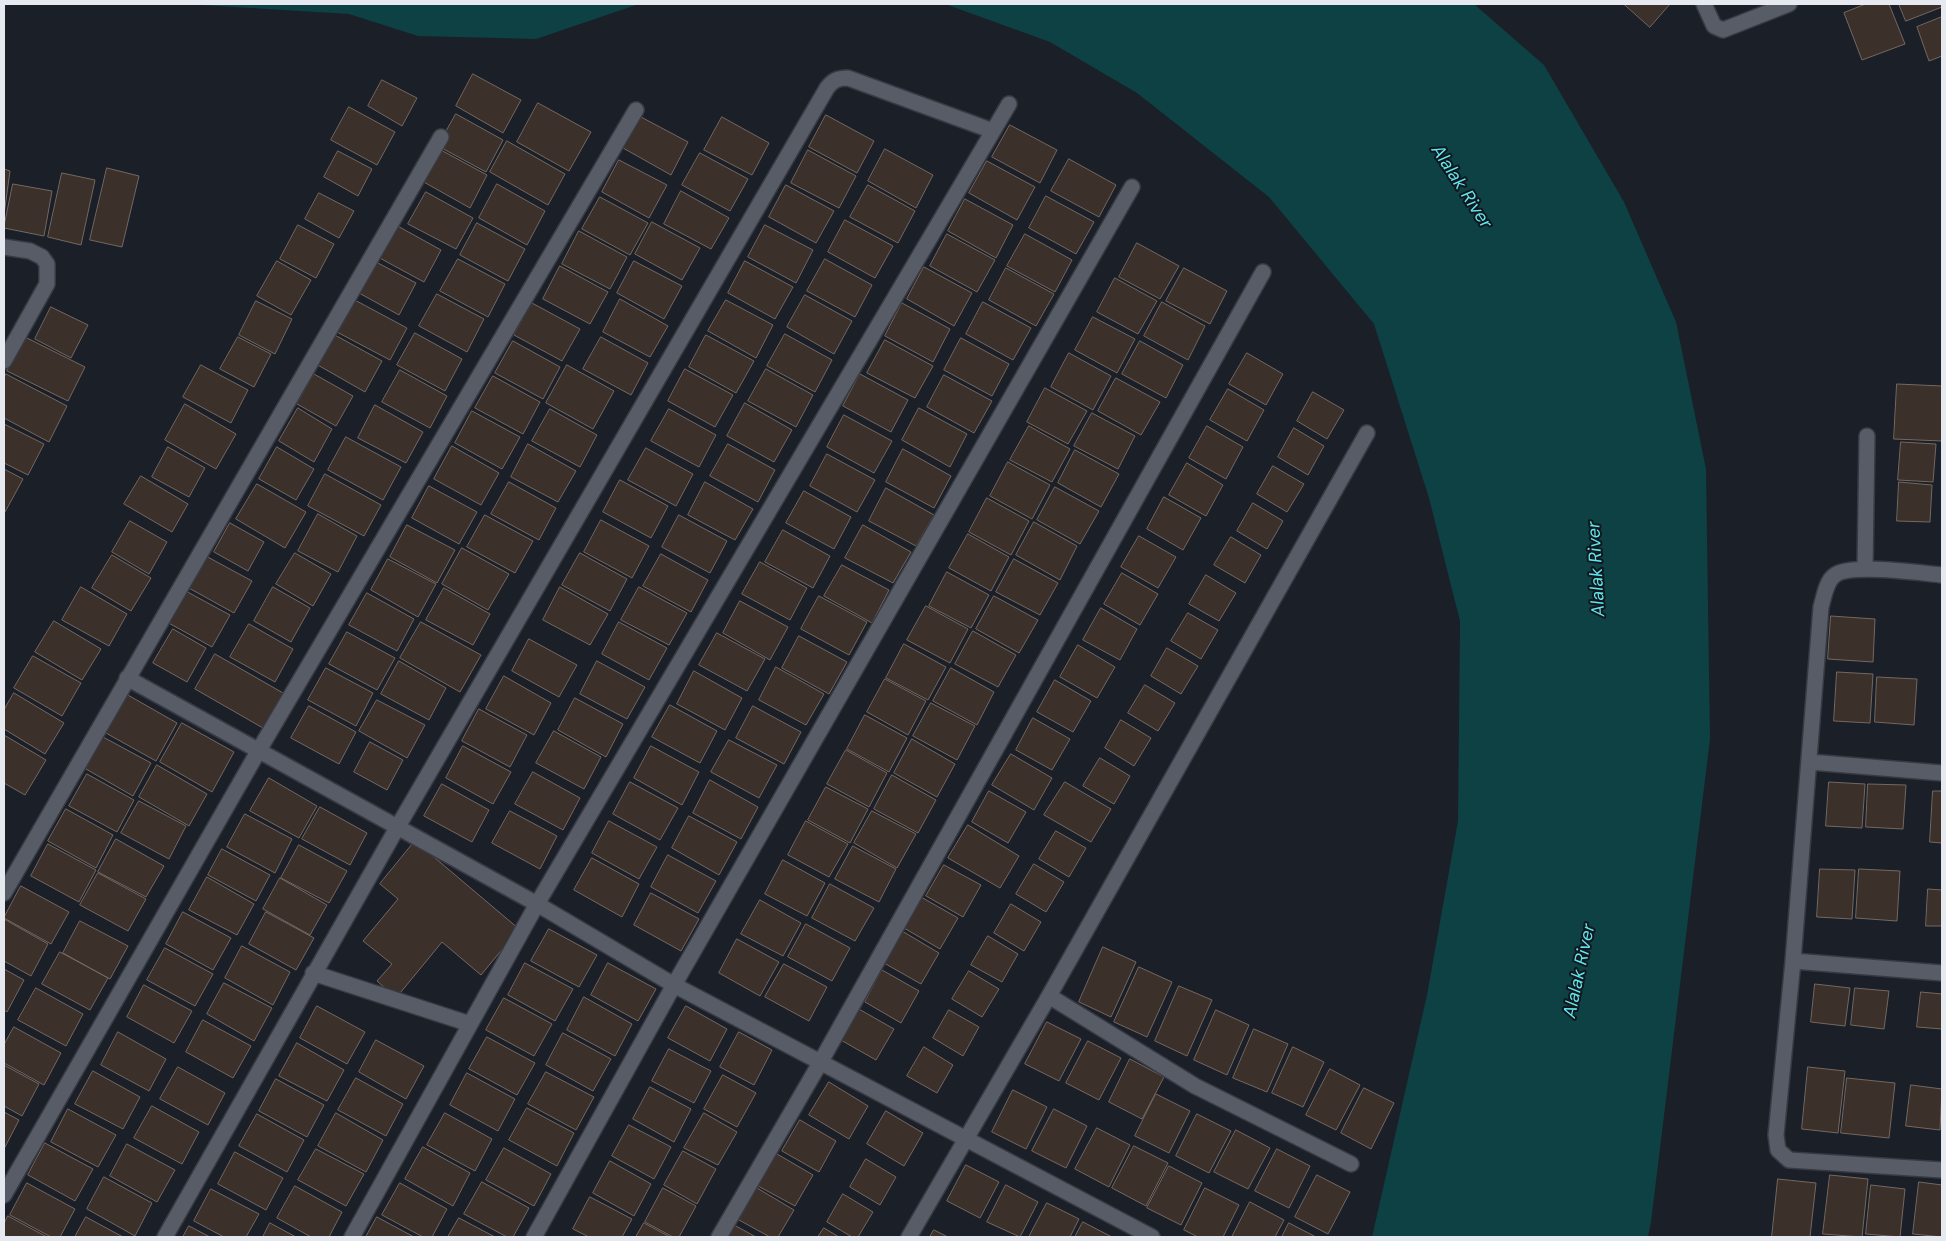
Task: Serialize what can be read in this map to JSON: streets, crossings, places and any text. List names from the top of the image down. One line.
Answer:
{"water":["Alalak River"]}
